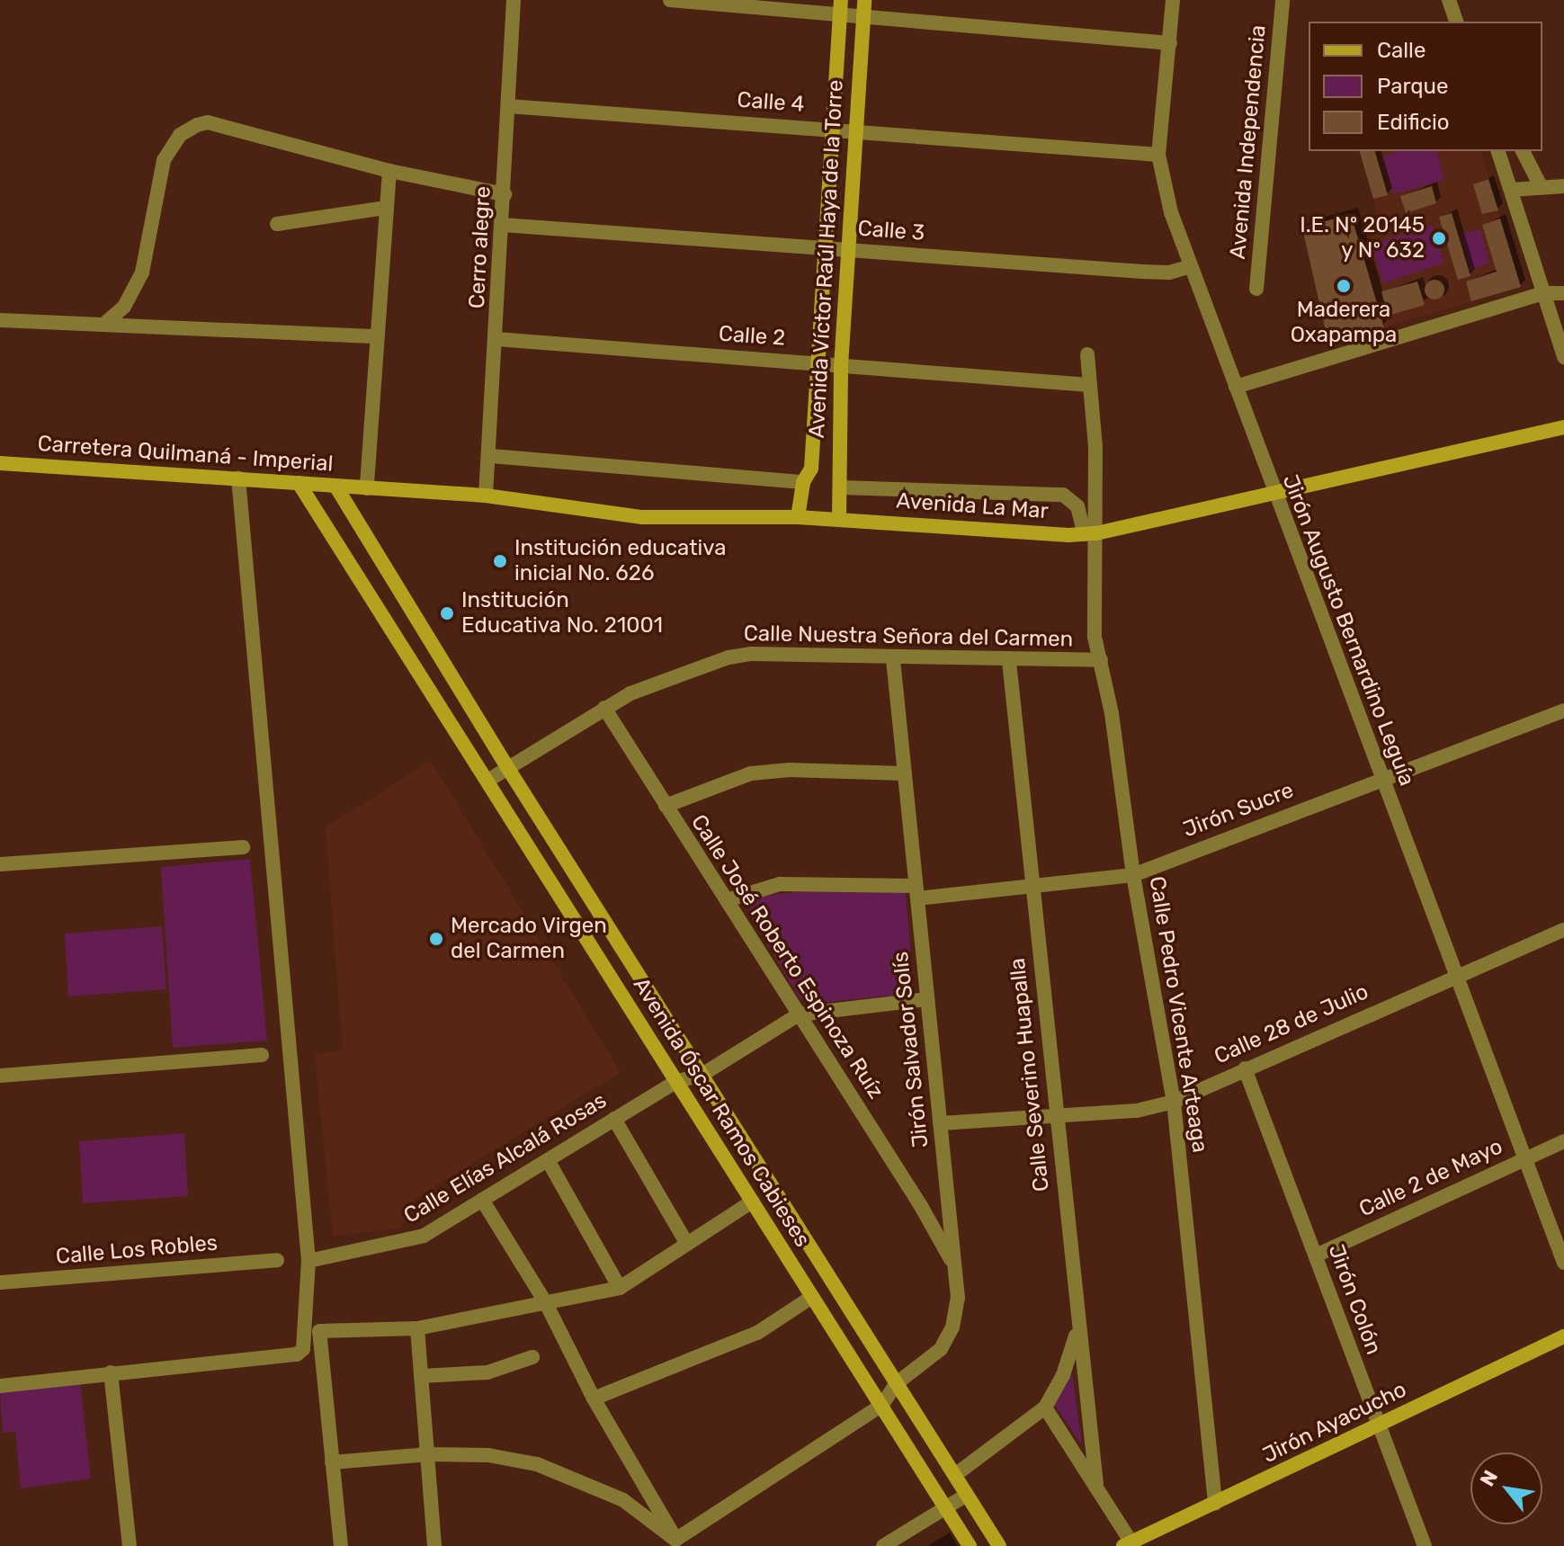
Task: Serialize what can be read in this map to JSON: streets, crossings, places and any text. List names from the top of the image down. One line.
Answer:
{"streets":{"street":["Calle 4","Avenida Independencia","Calle 3","Cerro alegre","Avenida Víctor Raúl Haya de la Torre","Calle 2","Carretera Quilmaná - Imperial","Avenida La Mar","Jirón Augusto Bernardino Leguía","Calle Nuestra Señora del Carmen","Jirón Sucre","Calle José Roberto Espinoza Ruíz","Calle Pedro Vicente Arteaga","Calle 28 de Julio","Jirón Salvador Solís","Calle Severino Huapalla","Avenida Óscar Ramos Cabieses","Calle Elías Alcalá Rosas","Calle 2 de Mayo","Calle Los Robles","Jirón Colón","Jirón Ayacucho"]},"crossings":[["Calle 4","Cerro alegre"],["Calle 4","Avenida Víctor Raúl Haya de la Torre"],["Calle 4","Jirón Augusto Bernardino Leguía"],["Calle 3","Cerro alegre"],["Calle 3","Avenida Víctor Raúl Haya de la Torre"],["Calle 3","Jirón Augusto Bernardino Leguía"],["Cerro alegre","Calle 2"],["Cerro alegre","Avenida La Mar"],["Avenida Víctor Raúl Haya de la Torre","Calle 2"],["Avenida Víctor Raúl Haya de la Torre","Avenida La Mar"],["Calle 2","Calle Pedro Vicente Arteaga"],["Carretera Quilmaná - Imperial","Avenida La Mar"],["Carretera Quilmaná - Imperial","Avenida Óscar Ramos Cabieses"],["Avenida La Mar","Jirón Augusto Bernardino Leguía"],["Avenida La Mar","Calle Pedro Vicente Arteaga"],["Jirón Augusto Bernardino Leguía","Jirón Sucre"],["Jirón Augusto Bernardino Leguía","Calle 28 de Julio"],["Jirón Augusto Bernardino Leguía","Calle 2 de Mayo"],["Calle Nuestra Señora del Carmen","Calle José Roberto Espinoza Ruíz"],["Calle Nuestra Señora del Carmen","Calle Pedro Vicente Arteaga"],["Calle Nuestra Señora del Carmen","Jirón Salvador Solís"],["Calle Nuestra Señora del Carmen","Calle Severino Huapalla"],["Calle Nuestra Señora del Carmen","Avenida Óscar Ramos Cabieses"],["Jirón Sucre","Calle José Roberto Espinoza Ruíz"],["Jirón Sucre","Calle Pedro Vicente Arteaga"],["Jirón Sucre","Jirón Salvador Solís"],["Jirón Sucre","Calle Severino Huapalla"],["Calle José Roberto Espinoza Ruíz","Jirón Salvador Solís"],["Calle José Roberto Espinoza Ruíz","Calle Elías Alcalá Rosas"],["Calle Pedro Vicente Arteaga","Calle 28 de Julio"],["Calle Pedro Vicente Arteaga","Jirón Ayacucho"],["Calle 28 de Julio","Jirón Salvador Solís"],["Calle 28 de Julio","Calle Severino Huapalla"],["Calle 28 de Julio","Jirón Colón"],["Jirón Salvador Solís","Avenida Óscar Ramos Cabieses"],["Avenida Óscar Ramos Cabieses","Calle Elías Alcalá Rosas"],["Calle 2 de Mayo","Jirón Colón"],["Jirón Colón","Jirón Ayacucho"]],"places":["I.E. Nº 20145 y Nº 632","Maderera Oxapampa","Institución educativa inicial No. 626","Institución Educativa No. 21001","Mercado Virgen del Carmen"],"legend":["Calle","Parque","Edificio"],"north":"top left"}
